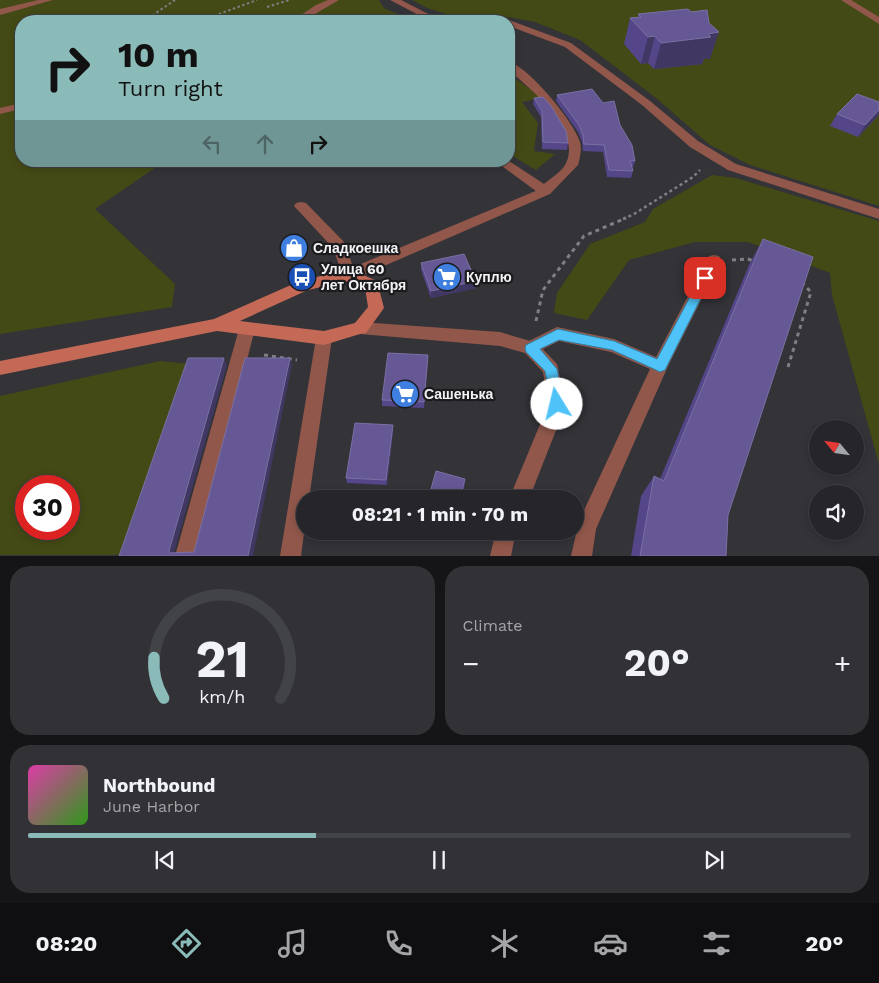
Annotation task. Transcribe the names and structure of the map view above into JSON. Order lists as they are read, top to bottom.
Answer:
{
  "places": {
    "shop": ["Сладкоешка"],
    "bus stop": ["Улица 60 лет Октября"],
    "supermarket": ["Куплю", "Сашенька"]
  },
  "north": "top left",
  "page": {
    "turn": ["10 m", "Turn right"],
    "limit": "30",
    "trip": "08:21 · 1 min · 70 m",
    "tile": "Climate",
    "heat": ["−", "20°", "+"],
    "song": ["Northbound", "June Harbor"],
    "tabs": ["08:20", "20°"],
    "gauge": ["21", "km/h"]
  }
}
